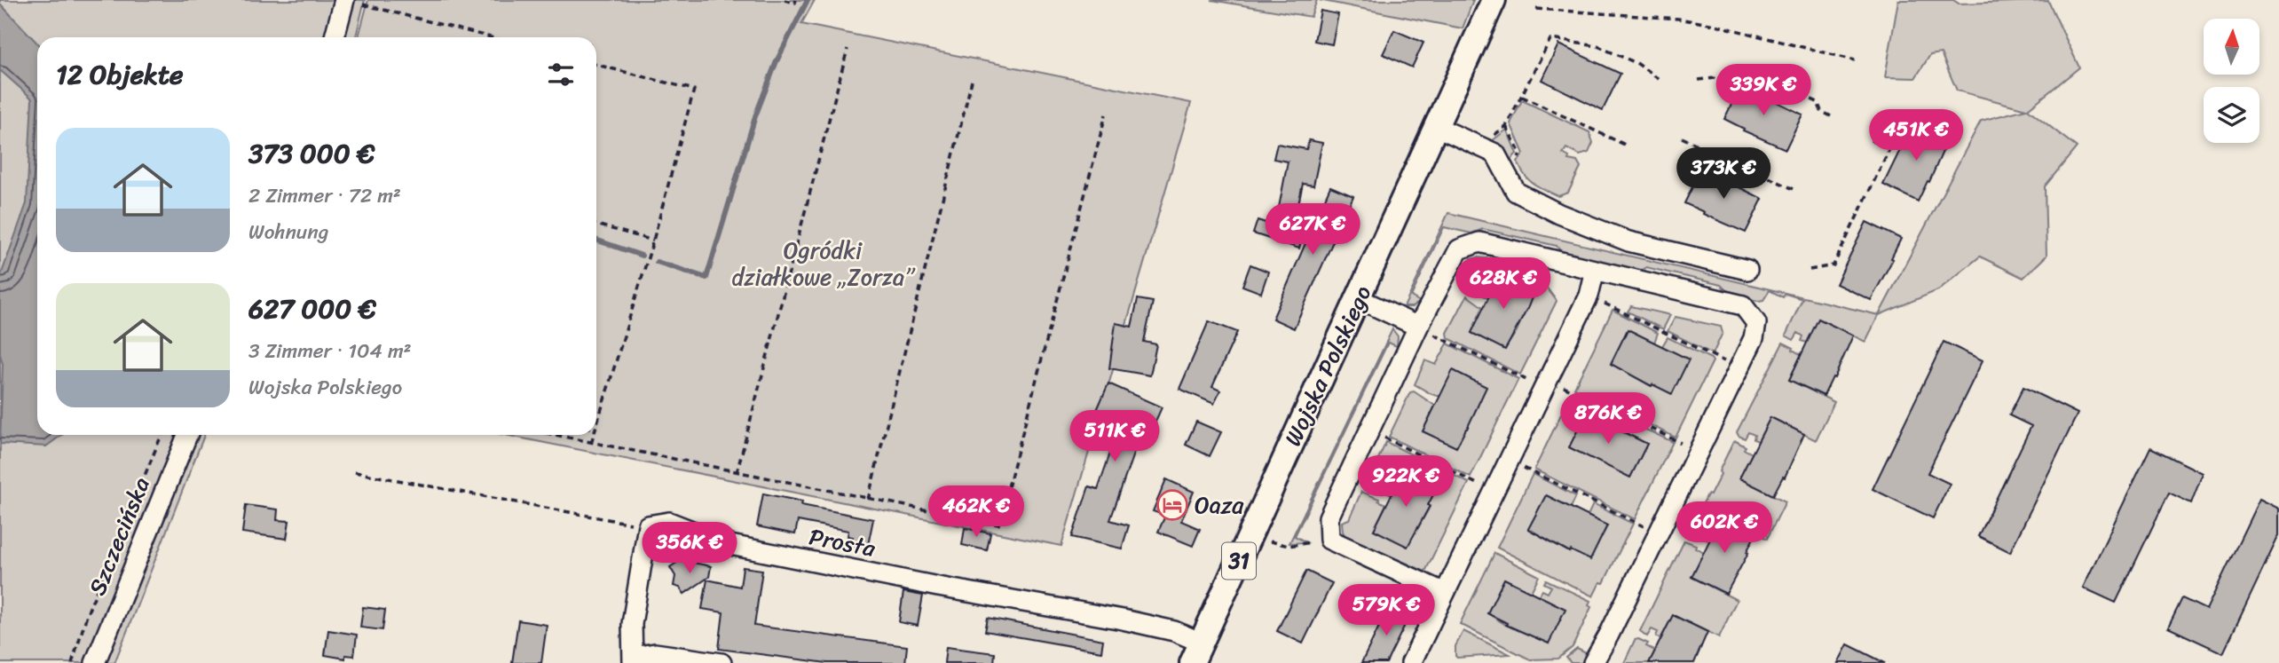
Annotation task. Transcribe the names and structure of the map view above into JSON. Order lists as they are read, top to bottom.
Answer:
{
  "streets": {
    "main road": ["Wojska Polskiego", "31"],
    "street": ["Szczecińska", "Prosta"]
  },
  "crossings": [
    ["Wojska Polskiego", "Prosta"]
  ],
  "parks": ["Ogródki działkowe „Zorza”"],
  "places": {
    "hotel": ["Oaza"]
  },
  "north": "top",
  "page": {
    "heading": "12 Objekte",
    "price": [
      "339K €",
      "451K €",
      "373K €",
      "627K €",
      "628K €",
      "876K €",
      "511K €",
      "922K €",
      "462K €",
      "602K €",
      "356K €",
      "579K €"
    ],
    "list": [
      {
        "name": "373 000 €",
        "note": "2 Zimmer · 72 m² · Wohnung"
      },
      {
        "name": "627 000 €",
        "note": "3 Zimmer · 104 m² · Wojska Polskiego"
      }
    ]
  }
}
